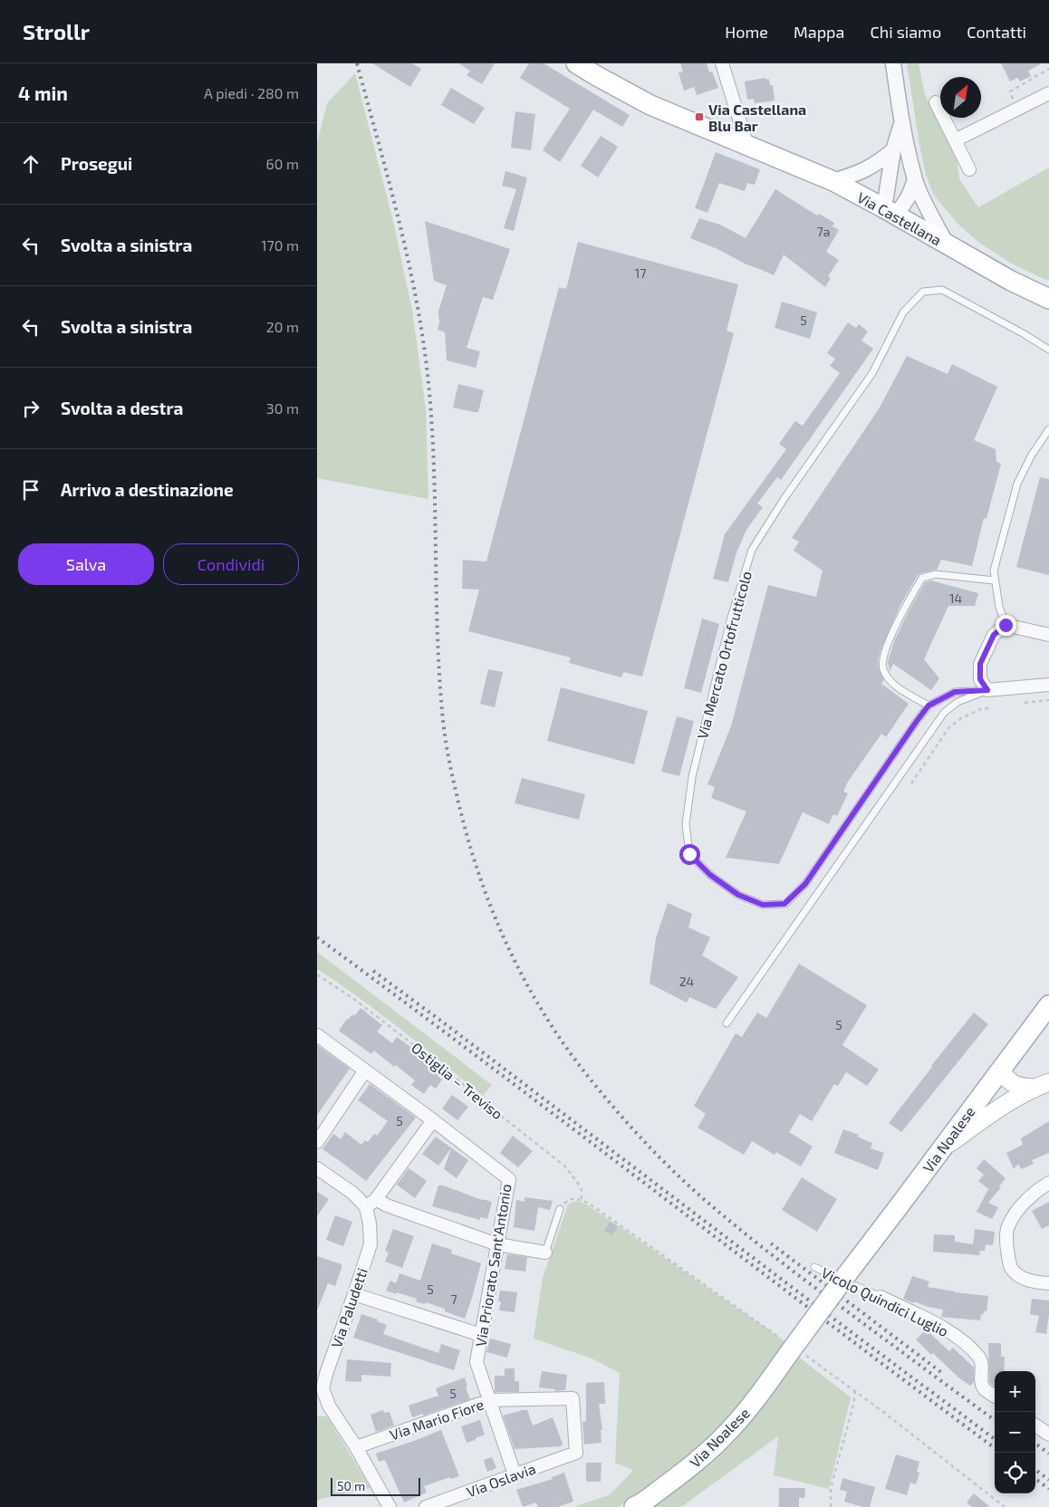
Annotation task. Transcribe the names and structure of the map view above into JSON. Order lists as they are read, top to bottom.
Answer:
{
  "streets": {
    "main road": ["Via Castellana", "Via Noalese"],
    "street": [
      "Via Mercato Ortofrutticolo",
      "Via Priorato Sant'Antonio",
      "Vicolo Quindici Luglio",
      "Via Paludetti",
      "Via Mario Fiore",
      "Via Oslavia"
    ],
    "path": ["Ostiglia – Treviso"]
  },
  "crossings": [
    ["Via Priorato Sant'Antonio", "Via Mario Fiore"],
    ["Via Priorato Sant'Antonio", "Via Oslavia"],
    ["Via Paludetti", "Via Mario Fiore"],
    ["Via Mario Fiore", "Via Oslavia"]
  ],
  "places": {
    "transit": ["Via Castellana Blu Bar"]
  },
  "house_numbers": [
    "7a",
    "17",
    "5",
    "14",
    "24",
    "5",
    "5",
    "5",
    "7",
    "5"
  ],
  "scale_bar": "50 m",
  "north": "top right",
  "page": {
    "header": "Strollr",
    "nav": [
      "Home",
      "Mappa",
      "Chi siamo",
      "Contatti"
    ],
    "heading": ["4 min", "A piedi · 280 m"],
    "list": [
      ["Prosegui", "60 m"],
      ["Svolta a sinistra", "170 m"],
      ["Svolta a sinistra", "20 m"],
      ["Svolta a destra", "30 m"],
      "Arrivo a destinazione"
    ],
    "buttons": ["Salva", "Condividi"],
    "map_buttons": ["+", "−"],
    "scale": "50 m"
  }
}
